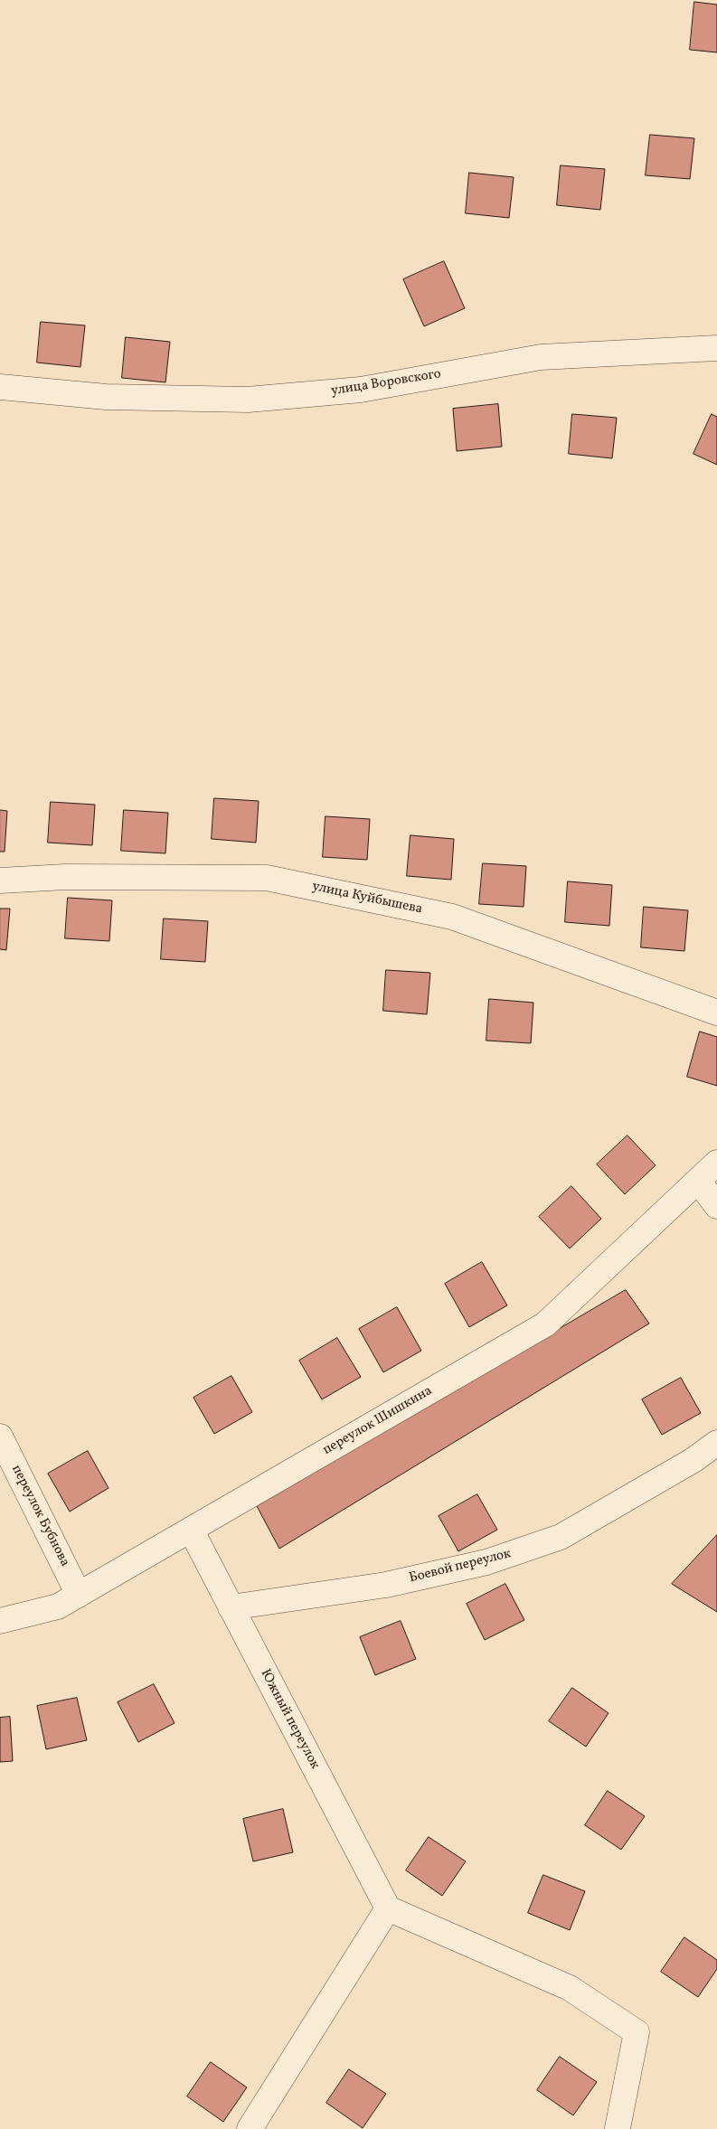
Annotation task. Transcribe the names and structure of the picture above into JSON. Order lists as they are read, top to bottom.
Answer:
{
  "streets": {
    "street": [
      "улица Воровского",
      "улица Куйбышева",
      "переулок Шишкина",
      "переулок Бубнова",
      "Боевой переулок",
      "Южный переулок"
    ]
  },
  "crossings": [
    ["переулок Шишкина", "переулок Бубнова"],
    ["переулок Шишкина", "Южный переулок"],
    ["Боевой переулок", "Южный переулок"]
  ]
}
